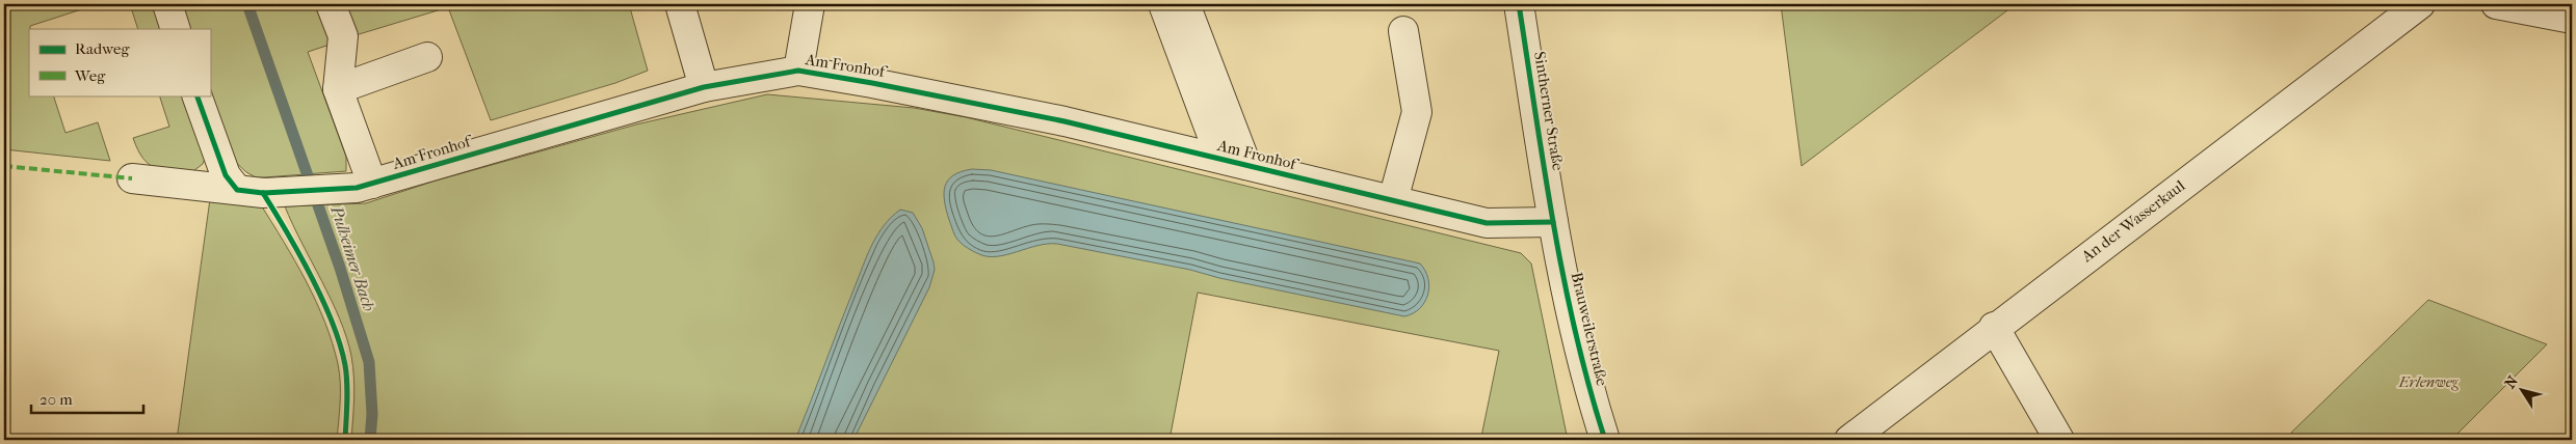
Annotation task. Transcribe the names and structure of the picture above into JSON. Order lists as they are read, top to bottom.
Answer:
{
  "streets": {
    "street": [
      "Am Fronhof",
      "Sintherner Straße",
      "An der Wasserkaul",
      "Brauweilerstraße"
    ]
  },
  "crossings": [
    ["Am Fronhof", "Sintherner Straße"],
    ["Am Fronhof", "Brauweilerstraße"],
    ["Sintherner Straße", "Brauweilerstraße"]
  ],
  "water": ["Pulheimer Bach"],
  "parks": ["Erlenweg"],
  "legend": ["Radweg", "Weg"],
  "scale_bar": "20 m",
  "north": "top left"
}
